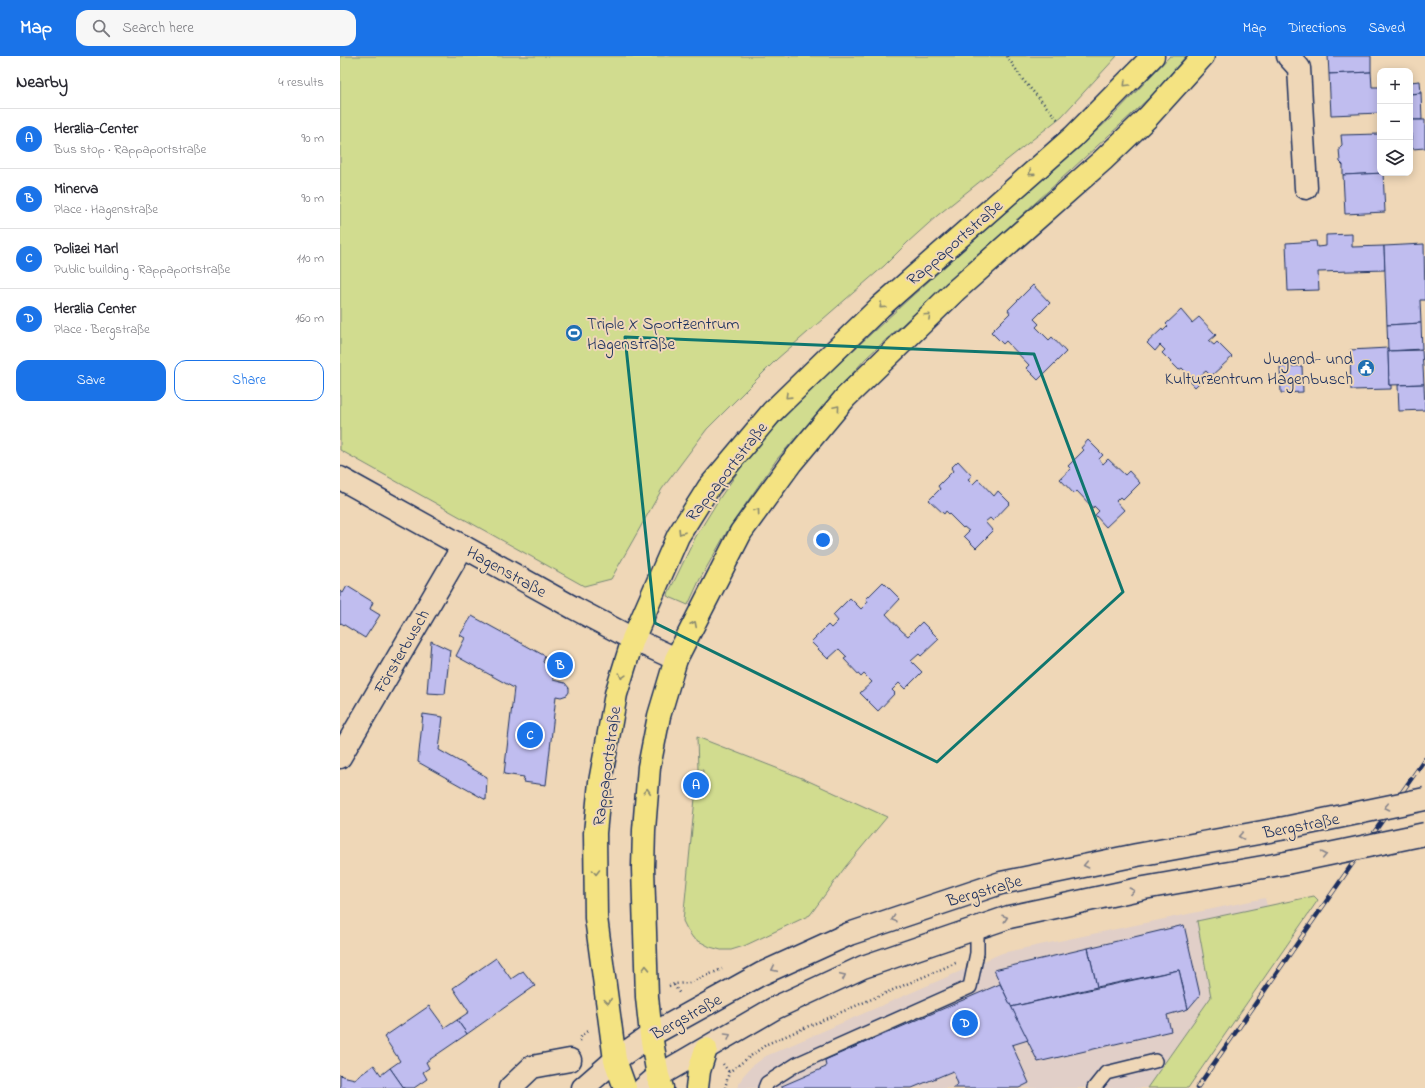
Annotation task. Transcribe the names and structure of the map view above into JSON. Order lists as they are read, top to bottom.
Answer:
{
  "streets": {
    "main road": [
      "Rappaportstraße",
      "Hagenstraße",
      "Försterbusch",
      "Bergstraße"
    ]
  },
  "crossings": [
    ["Rappaportstraße", "Hagenstraße"],
    ["Rappaportstraße", "Bergstraße"],
    ["Hagenstraße", "Försterbusch"]
  ],
  "places": {
    "sports": ["Triple X Sportzentrum Hagenstraße"],
    "public building": ["Jugend- und Kulturzentrum Hagenbusch"]
  },
  "page": {
    "header": "Map",
    "search": "Search here",
    "nav": ["Map", "Directions", "Saved"],
    "heading": ["Nearby", "4 results"],
    "map_buttons": ["+", "−"],
    "list": [
      {
        "mark": "A",
        "name": "Herzlia-Center",
        "note": "Bus stop · Rappaportstraße",
        "value": "90 m"
      },
      {
        "mark": "B",
        "name": "Minerva",
        "note": "Place · Hagenstraße",
        "value": "90 m"
      },
      {
        "mark": "C",
        "name": "Polizei Marl",
        "note": "Public building · Rappaportstraße",
        "value": "110 m"
      },
      {
        "mark": "D",
        "name": "Herzlia Center",
        "note": "Place · Bergstraße",
        "value": "160 m"
      }
    ],
    "buttons": ["Save", "Share"],
    "pins": [
      "B",
      "C",
      "A",
      "D"
    ]
  }
}
